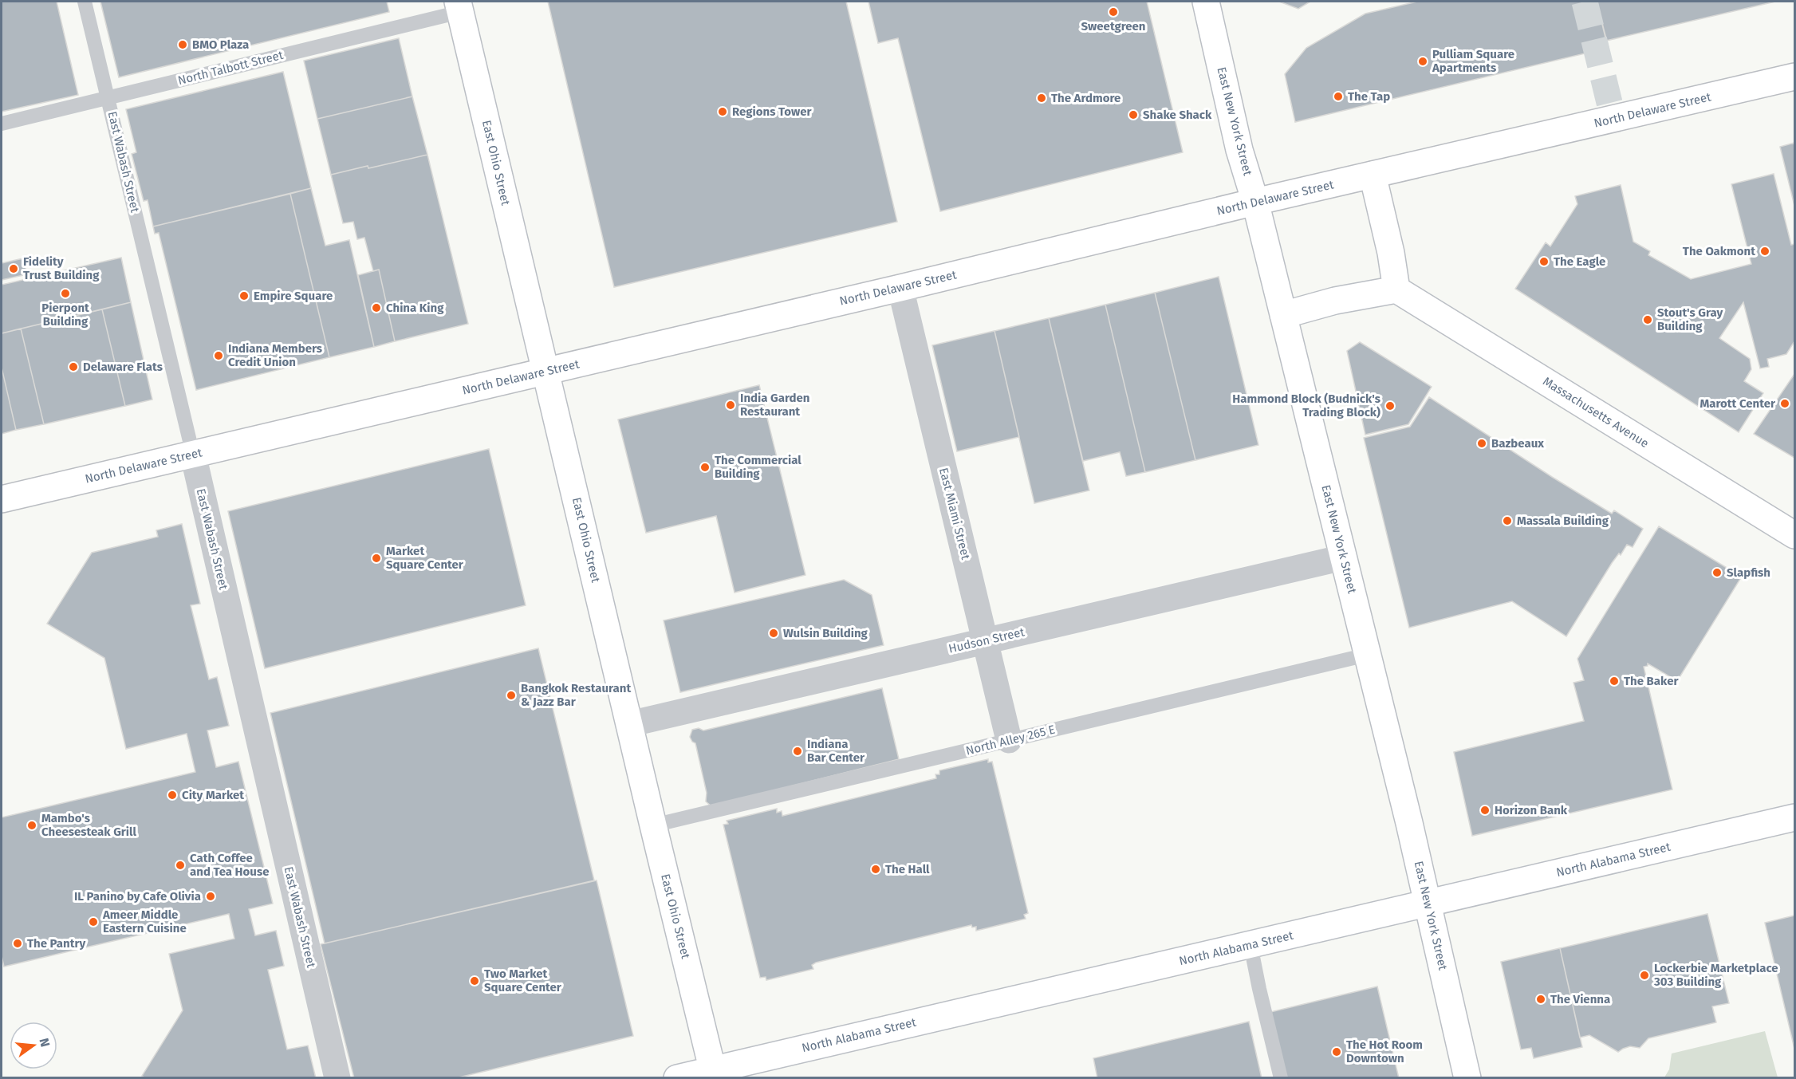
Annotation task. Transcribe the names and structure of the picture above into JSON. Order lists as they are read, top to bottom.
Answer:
{
  "streets": {
    "main road": [
      "North Delaware Street",
      "East New York Street",
      "East Ohio Street",
      "Massachusetts Avenue",
      "North Alabama Street"
    ],
    "street": ["East Wabash Street", "East Miami Street", "Hudson Street"],
    "lane": ["North Talbott Street", "North Alley 265 E"]
  },
  "crossings": [
    ["North Talbott Street", "East Wabash Street"],
    ["North Talbott Street", "East Ohio Street"],
    ["North Delaware Street", "East New York Street"],
    ["North Delaware Street", "East Wabash Street"],
    ["North Delaware Street", "East Ohio Street"],
    ["North Delaware Street", "East Miami Street"],
    ["East New York Street", "Hudson Street"],
    ["East New York Street", "North Alley 265 E"],
    ["East New York Street", "North Alabama Street"],
    ["East Ohio Street", "Hudson Street"],
    ["East Ohio Street", "North Alley 265 E"],
    ["East Ohio Street", "North Alabama Street"],
    ["East Miami Street", "Hudson Street"],
    ["East Miami Street", "North Alley 265 E"]
  ],
  "places": [
    "Sweetgreen",
    "BMO Plaza",
    "Pulliam Square Apartments",
    "The Tap",
    "The Ardmore",
    "Regions Tower",
    "Shake Shack",
    "The Oakmont",
    "The Eagle",
    "Fidelity Trust Building",
    "Pierpont Building",
    "Empire Square",
    "China King",
    "Stout's Gray Building",
    "Indiana Members Credit Union",
    "Delaware Flats",
    "Marott Center",
    "India Garden Restaurant",
    "Hammond Block (Budnick's Trading Block)",
    "Bazbeaux",
    "The Commercial Building",
    "Massala Building",
    "Market Square Center",
    "Slapfish",
    "Wulsin Building",
    "The Baker",
    "Bangkok Restaurant & Jazz Bar",
    "Indiana Bar Center",
    "City Market",
    "Horizon Bank",
    "Mambo's Cheesesteak Grill",
    "Cath Coffee and Tea House",
    "The Hall",
    "IL Panino by Cafe Olivia",
    "Ameer Middle Eastern Cuisine",
    "The Pantry",
    "Lockerbie Marketplace 303 Building",
    "Two Market Square Center",
    "The Vienna",
    "The Hot Room Downtown"
  ],
  "north": "right"
}
